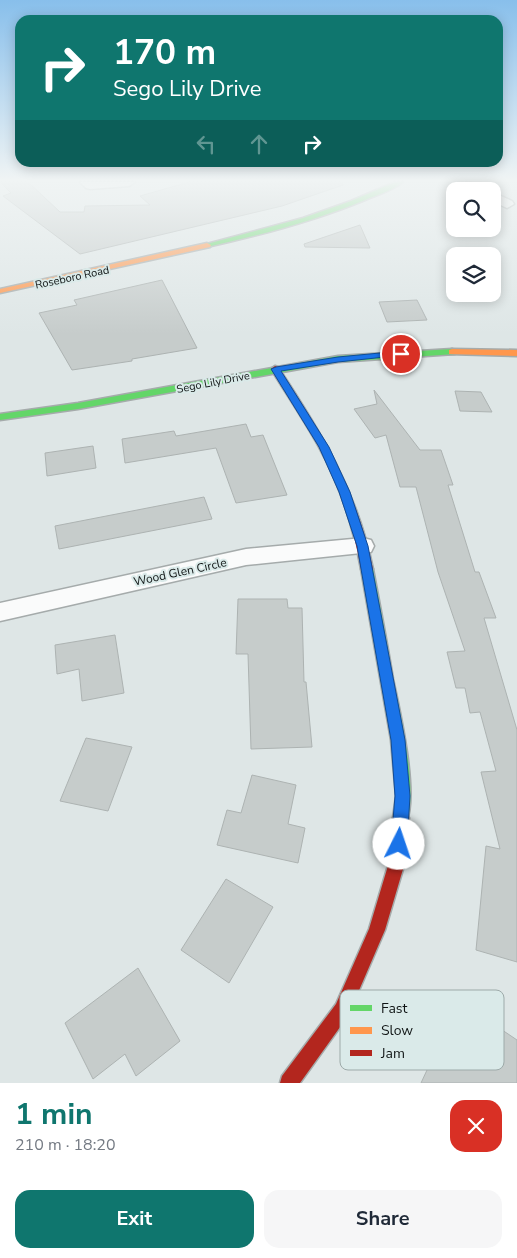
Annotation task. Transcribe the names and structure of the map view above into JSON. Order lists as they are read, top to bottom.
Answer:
{
  "streets": {
    "street": ["Roseboro Road", "Sego Lily Drive", "Wood Glen Circle"]
  },
  "legend": ["Fast", "Slow", "Jam"],
  "page": {
    "turn": ["170 m", "Sego Lily Drive"],
    "heading": ["1 min", "210 m · 18:20"],
    "buttons": ["Exit", "Share"]
  }
}
